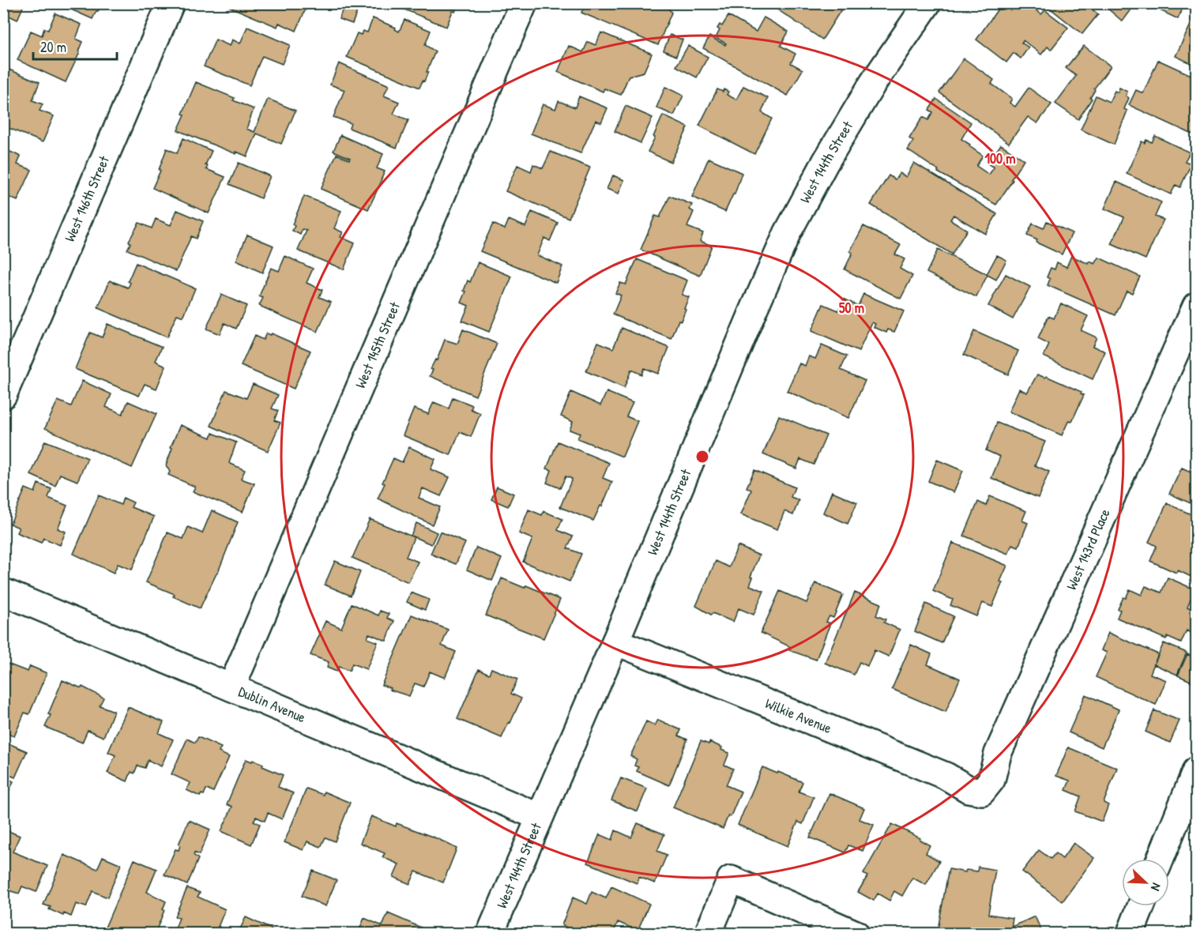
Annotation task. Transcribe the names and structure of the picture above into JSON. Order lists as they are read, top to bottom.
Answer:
{
  "streets": {
    "street": [
      "West 144th Street",
      "West 146th Street",
      "West 145th Street",
      "West 143rd Place",
      "Dublin Avenue",
      "Wilkie Avenue"
    ]
  },
  "crossings": [
    ["West 144th Street", "Dublin Avenue"],
    ["West 144th Street", "Wilkie Avenue"],
    ["West 145th Street", "Dublin Avenue"],
    ["West 143rd Place", "Wilkie Avenue"]
  ],
  "scale_bar": "20 m",
  "north": "bottom right",
  "rings": ["100 m", "50 m"]
}
